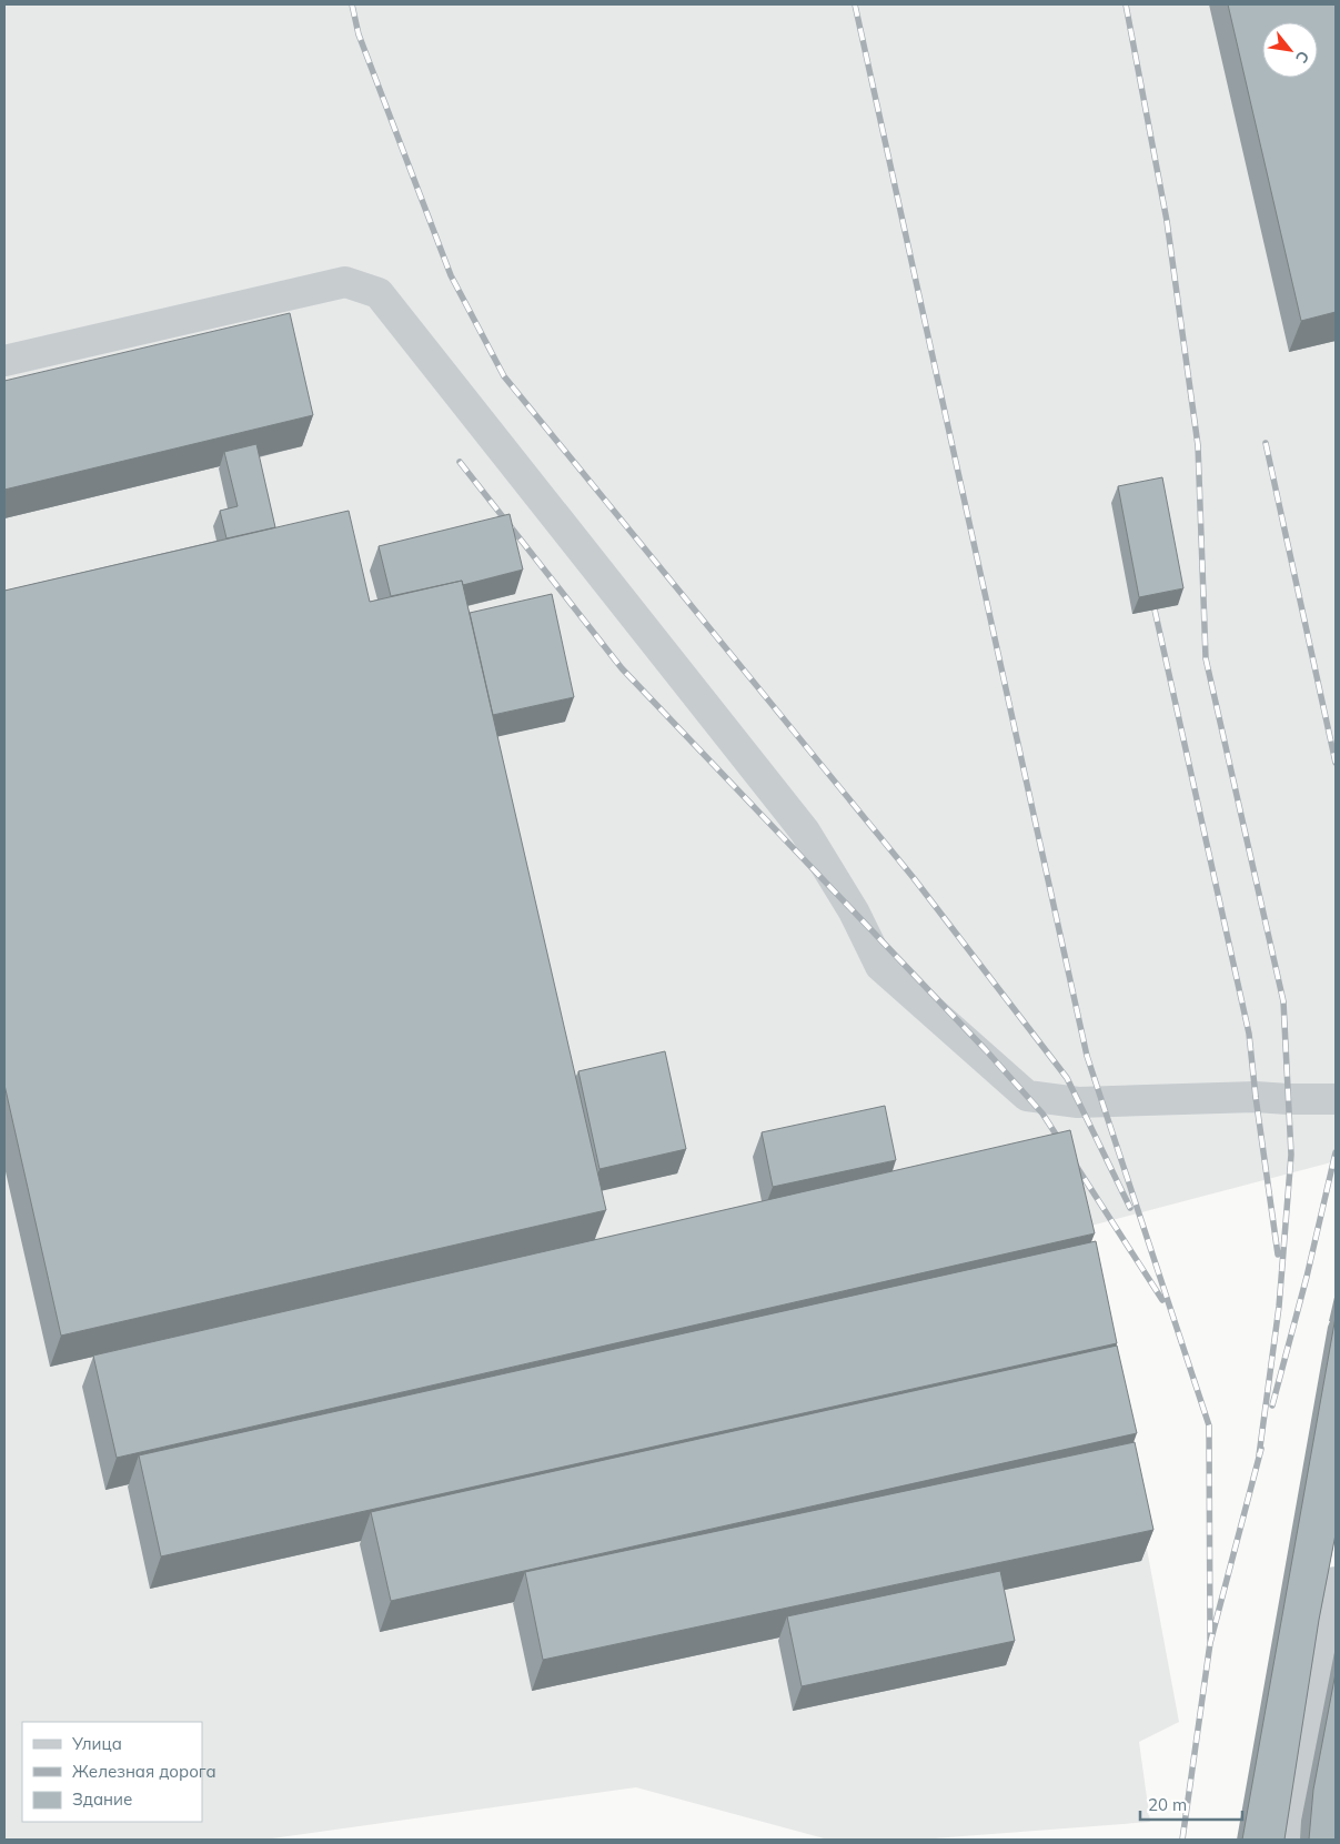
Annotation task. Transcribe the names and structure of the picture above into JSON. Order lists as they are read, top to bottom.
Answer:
{
  "legend": ["Улица", "Железная дорога", "Здание"],
  "scale_bar": "20 m",
  "north": "bottom right"
}
